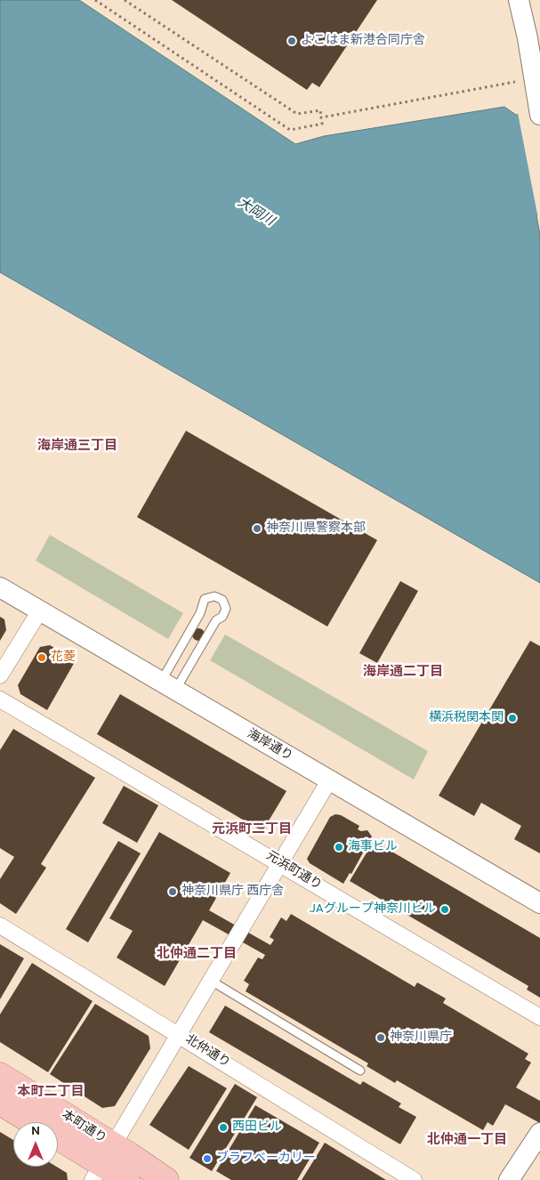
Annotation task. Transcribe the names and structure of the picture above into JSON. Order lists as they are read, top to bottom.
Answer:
{
  "streets": {
    "highway": ["本町通り"],
    "street": ["海岸通り", "元浜町通り", "北仲通り"]
  },
  "districts": [
    "海岸通三丁目",
    "海岸通二丁目",
    "元浜町二丁目",
    "北仲通二丁目",
    "本町二丁目",
    "北仲通一丁目"
  ],
  "water": ["大岡川"],
  "places": [
    "よこはま新港合同庁舎",
    "神奈川県警察本部",
    "花菱",
    "横浜税関本関",
    "海事ビル",
    "神奈川県庁 西庁舎",
    "JAグループ神奈川ビル",
    "神奈川県庁",
    "西田ビル",
    "ブラフベーカリー"
  ],
  "north": "top"
}
